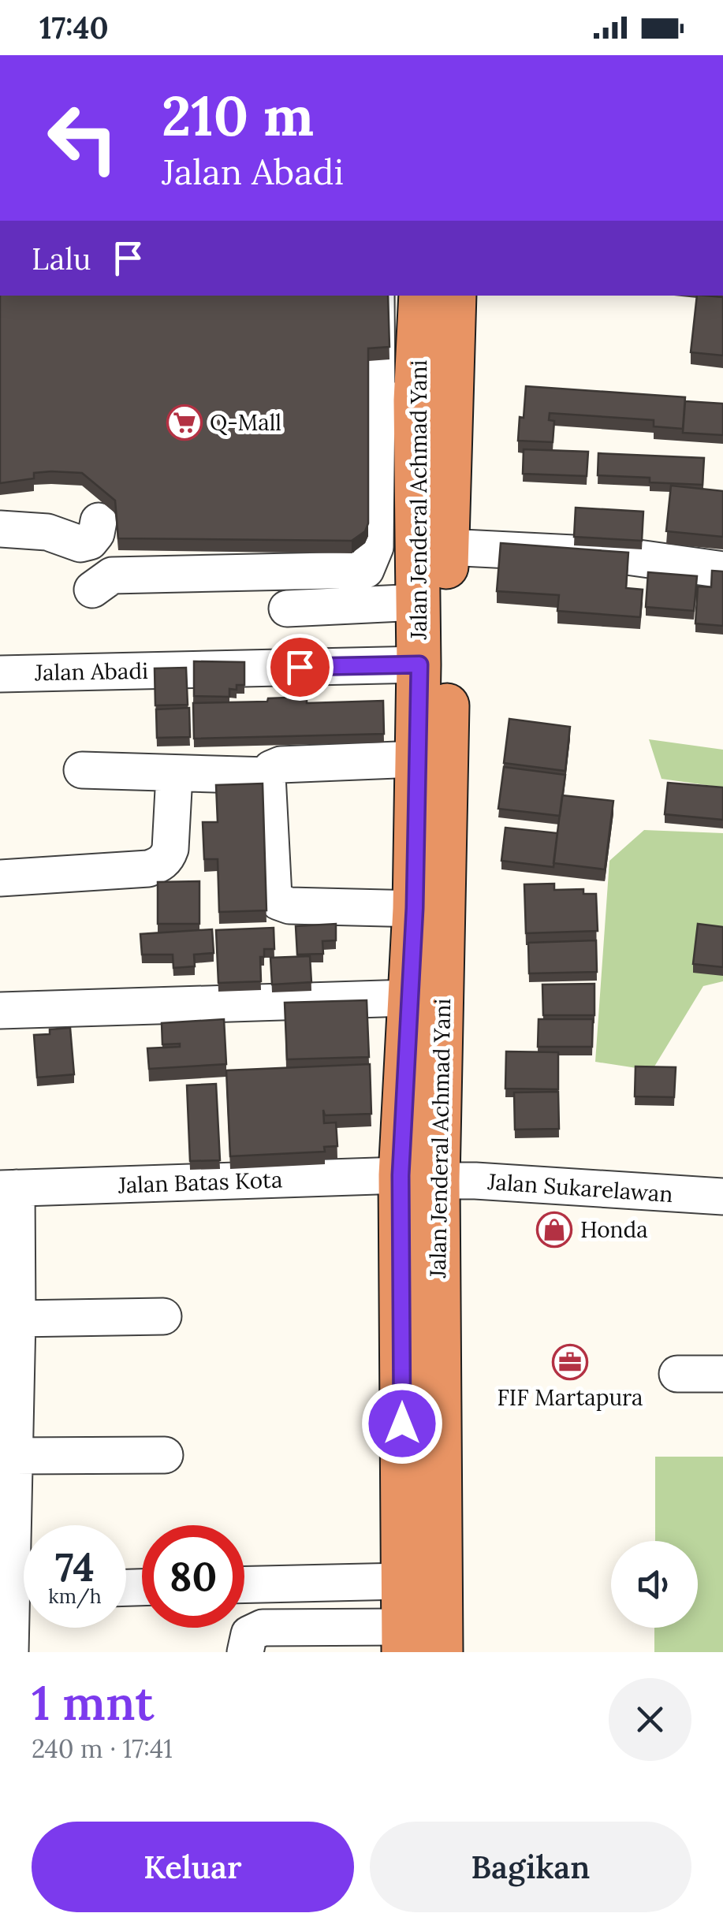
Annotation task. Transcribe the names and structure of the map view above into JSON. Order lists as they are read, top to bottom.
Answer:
{
  "streets": {
    "highway": ["Jalan Jenderal Achmad Yani"],
    "street": ["Jalan Abadi", "Jalan Batas Kota", "Jalan Sukarelawan"]
  },
  "crossings": [
    ["Jalan Jenderal Achmad Yani", "Jalan Abadi"],
    ["Jalan Jenderal Achmad Yani", "Jalan Batas Kota"],
    ["Jalan Jenderal Achmad Yani", "Jalan Sukarelawan"],
    ["Jalan Batas Kota", "Jalan Sukarelawan"]
  ],
  "places": {
    "supermarket": ["Q-Mall"],
    "shop": ["Honda"],
    "office": ["FIF Martapura"]
  },
  "page": {
    "status": "17:40",
    "turn": ["210 m", "Jalan Abadi"],
    "then": "Lalu",
    "speed": "74 km/h",
    "limit": "80",
    "heading": ["1 mnt", "240 m · 17:41"],
    "buttons": ["Keluar", "Bagikan"]
  }
}
